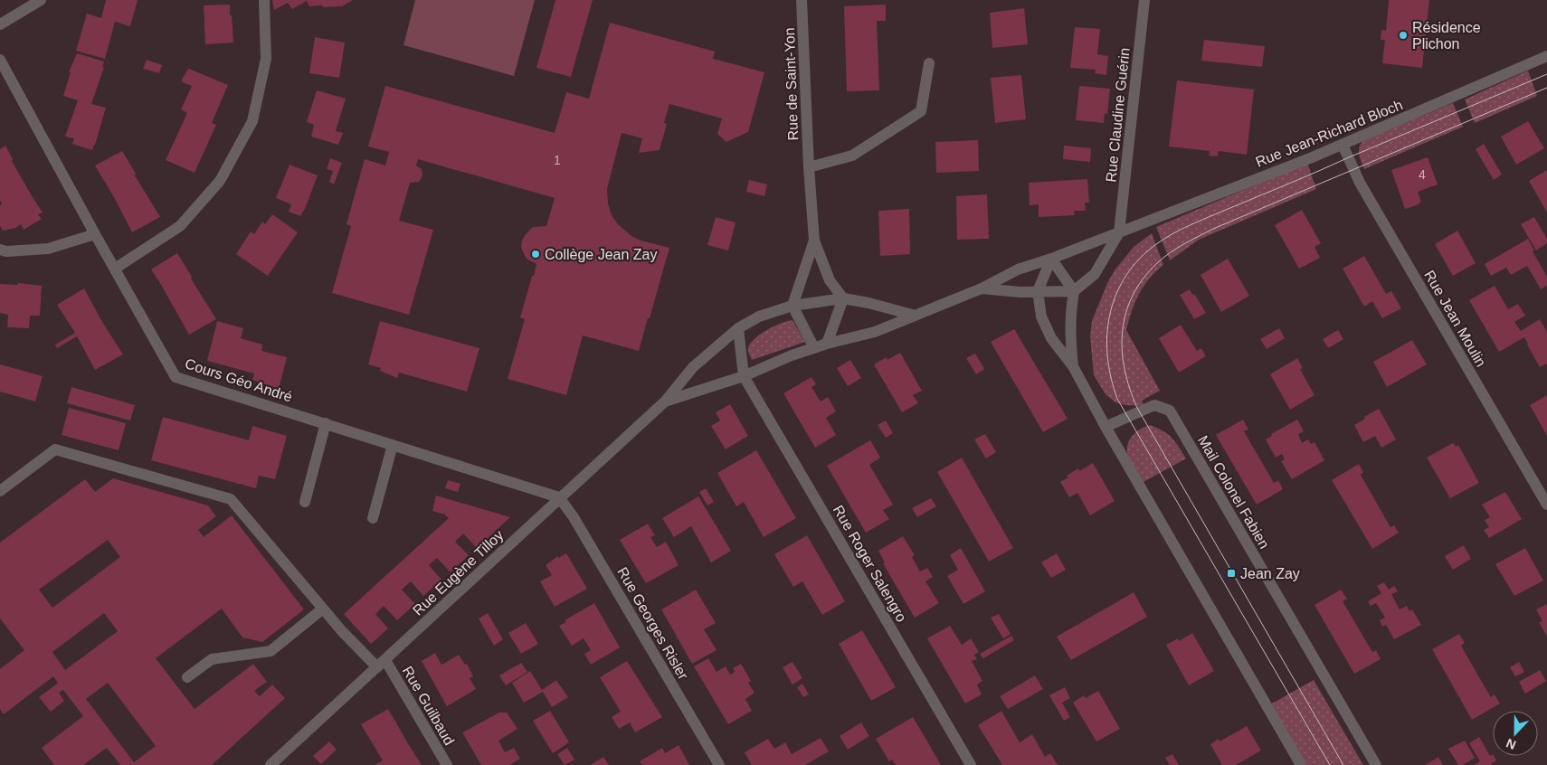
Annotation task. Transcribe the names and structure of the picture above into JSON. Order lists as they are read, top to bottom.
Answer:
{
  "streets": {
    "street": [
      "Rue de Saint-Yon",
      "Rue Claudine Guérin",
      "Rue Jean-Richard Bloch",
      "Rue Jean Moulin",
      "Cours Géo André",
      "Mail Colonel Fabien",
      "Rue Roger Salengro",
      "Rue Eugène Tilloy",
      "Rue Georges Risler",
      "Rue Guilbaud"
    ]
  },
  "crossings": [
    ["Rue de Saint-Yon", "Rue Eugène Tilloy"],
    ["Rue Claudine Guérin", "Rue Jean-Richard Bloch"],
    ["Rue Claudine Guérin", "Rue Eugène Tilloy"],
    ["Rue Jean-Richard Bloch", "Rue Jean Moulin"],
    ["Rue Jean-Richard Bloch", "Rue Eugène Tilloy"],
    ["Cours Géo André", "Rue Eugène Tilloy"],
    ["Cours Géo André", "Rue Georges Risler"],
    ["Rue Roger Salengro", "Rue Eugène Tilloy"],
    ["Rue Eugène Tilloy", "Rue Georges Risler"],
    ["Rue Eugène Tilloy", "Rue Guilbaud"]
  ],
  "places": {
    "other": ["Résidence Plichon", "Collège Jean Zay"],
    "transit": ["Jean Zay"]
  },
  "house_numbers": ["1", "4"],
  "north": "bottom"
}
